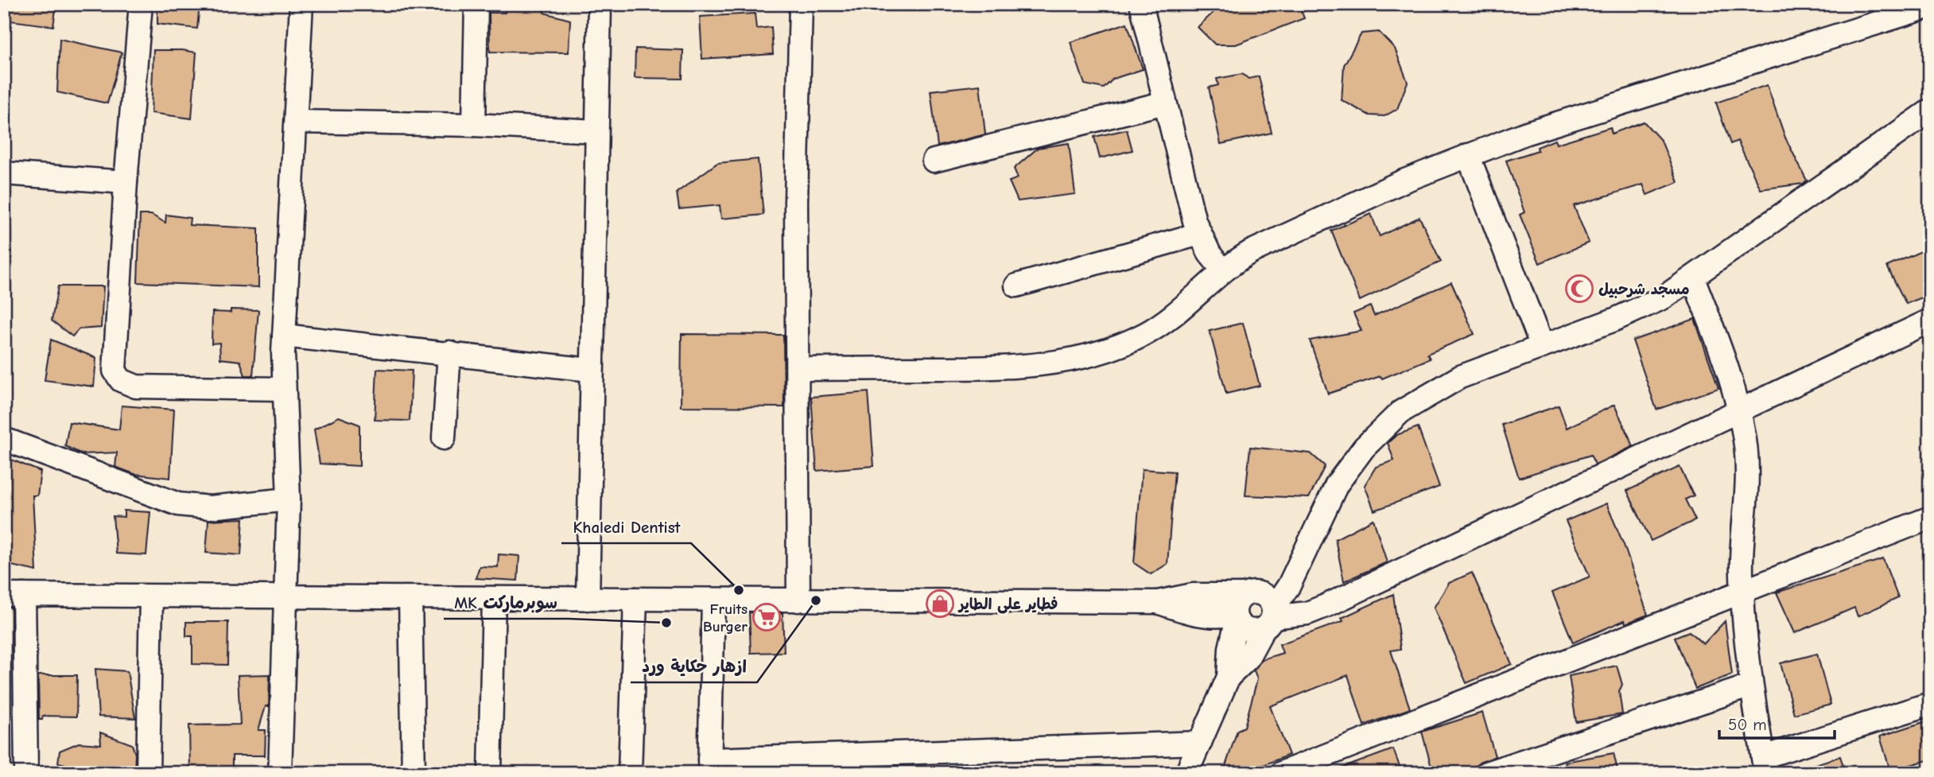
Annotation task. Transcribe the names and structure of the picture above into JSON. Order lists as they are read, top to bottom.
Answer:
{
  "places": {
    "mosque": ["مسجد شرحبيل"],
    "other": ["Khaledi Dentist", "ازهار حكاية ورد", "MK سوبرماركت"],
    "shop": ["فطاير على الطاير"],
    "supermarket": ["Fruits Burger"]
  },
  "scale_bar": "50 m"
}
